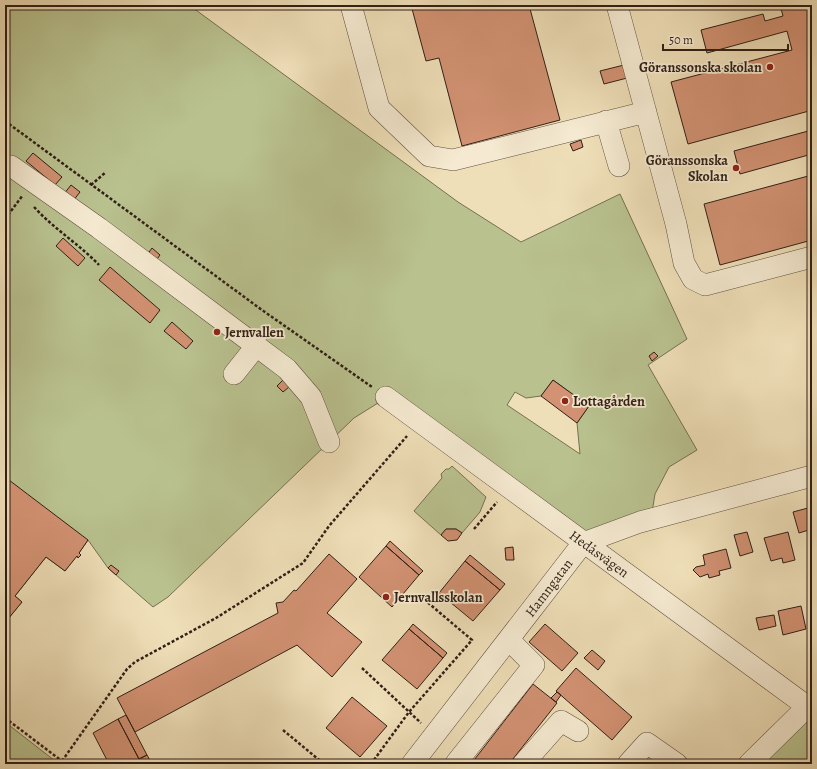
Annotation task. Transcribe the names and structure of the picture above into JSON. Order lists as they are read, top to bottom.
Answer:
{
  "streets": {
    "street": ["Hedåsvägen", "Hamngatan"]
  },
  "crossings": [
    ["Hedåsvägen", "Hamngatan"]
  ],
  "places": [
    "Göranssonska skolan",
    "Göranssonska Skolan",
    "Jernvallen",
    "Lottagården",
    "Jernvallsskolan"
  ],
  "scale_bar": "50 m"
}
